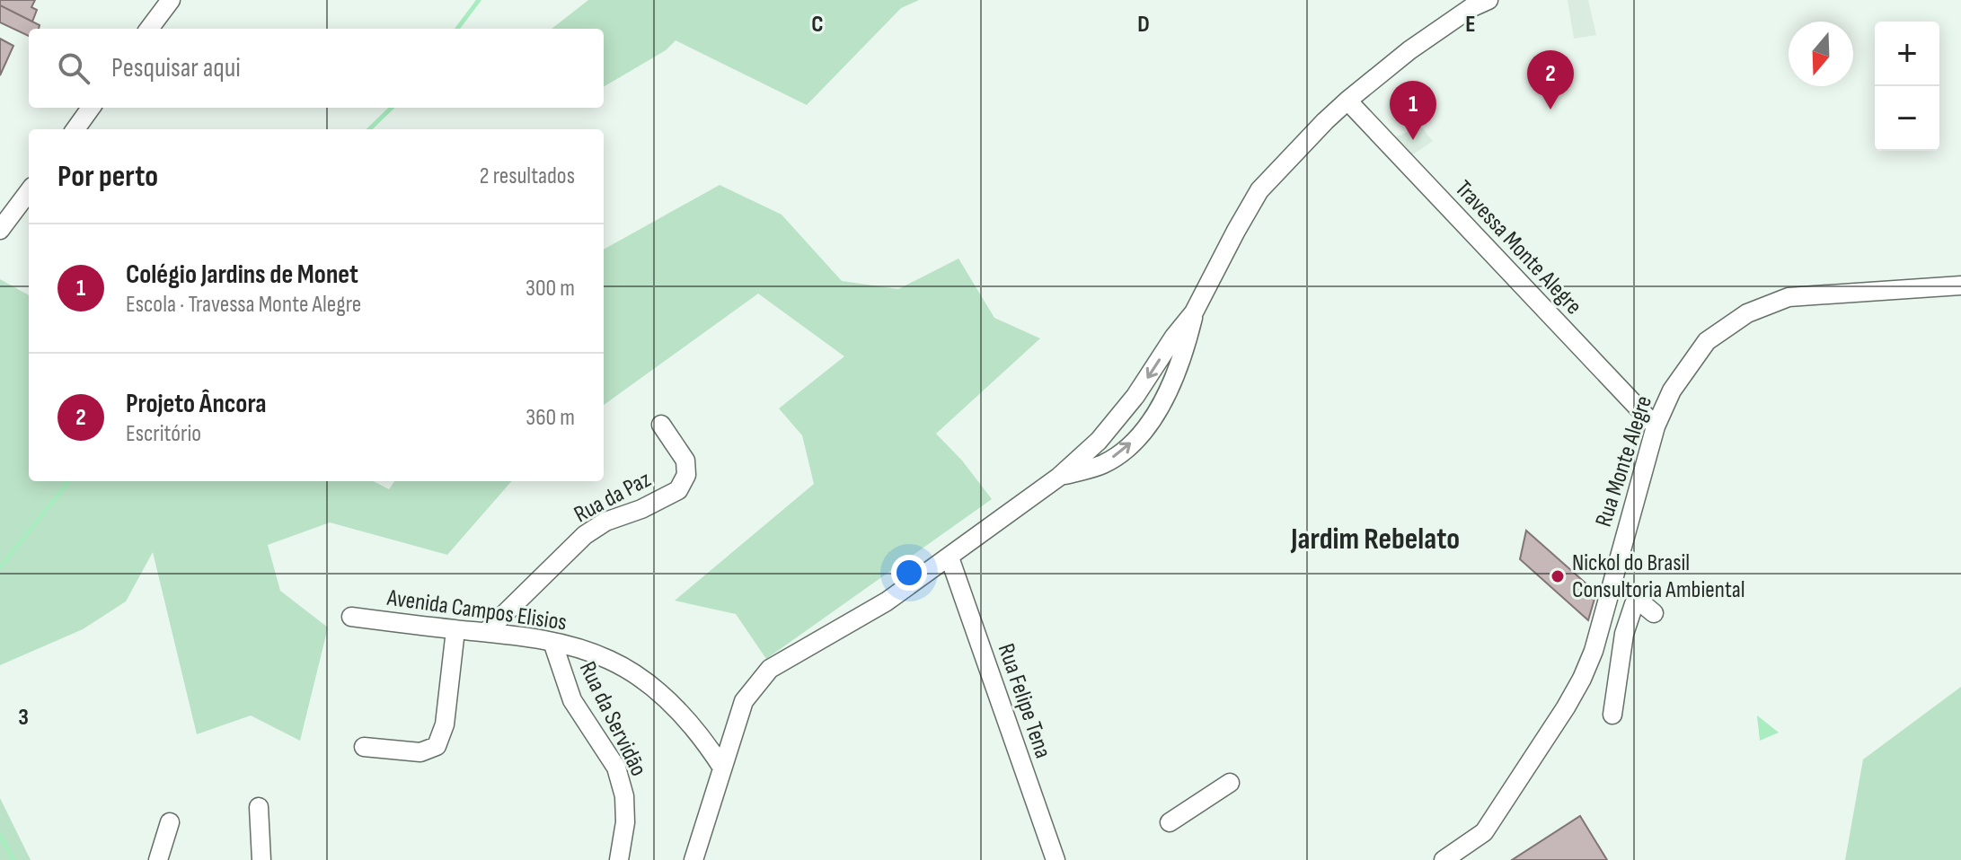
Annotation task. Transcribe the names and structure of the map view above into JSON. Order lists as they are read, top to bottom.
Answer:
{
  "streets": {
    "street": [
      "Travessa Monte Alegre",
      "Rua Monte Alegre",
      "Rua da Paz",
      "Avenida Campos Elisios",
      "Rua Felipe Tena",
      "Rua da Servidão"
    ]
  },
  "crossings": [
    ["Travessa Monte Alegre", "Rua Monte Alegre"],
    ["Rua da Paz", "Avenida Campos Elisios"],
    ["Avenida Campos Elisios", "Rua da Servidão"]
  ],
  "districts": ["Jardim Rebelato"],
  "places": ["Nickol do Brasil Consultoria Ambiental"],
  "north": "bottom",
  "page": {
    "map_buttons": ["+", "−"],
    "search": "Pesquisar aqui",
    "pins": ["2", "1"],
    "heading": ["Por perto", "2 resultados"],
    "list": [
      {
        "mark": "1",
        "name": "Colégio Jardins de Monet",
        "note": "Escola · Travessa Monte Alegre",
        "value": "300 m"
      },
      {
        "mark": "2",
        "name": "Projeto Âncora",
        "note": "Escritório",
        "value": "360 m"
      }
    ]
  },
  "grid": {
    "columns": ["C", "D", "E"],
    "rows": ["3"]
  }
}
